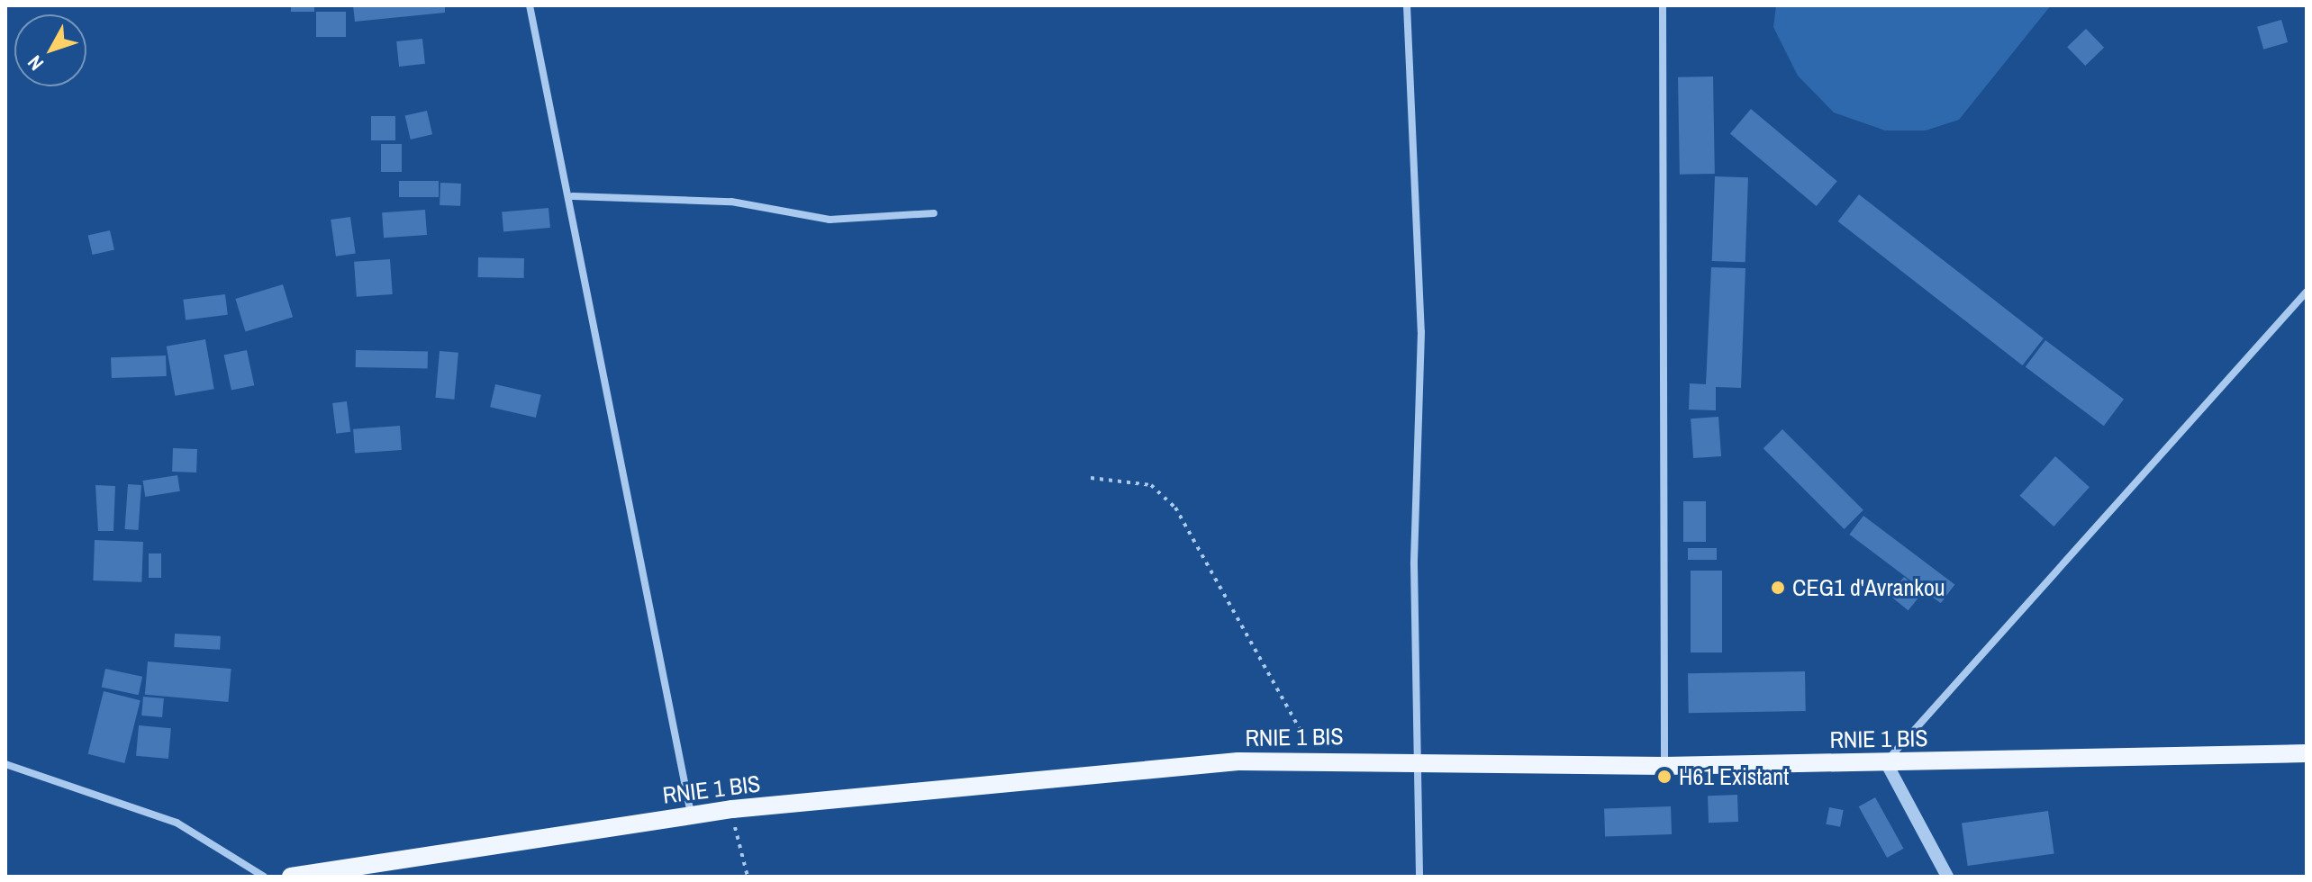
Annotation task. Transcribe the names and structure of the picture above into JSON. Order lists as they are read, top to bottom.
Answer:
{
  "streets": {
    "main road": ["RNIE 1 BIS"]
  },
  "places": ["CEG1 d'Avrankou", "H61 Existant"],
  "north": "bottom left"
}
